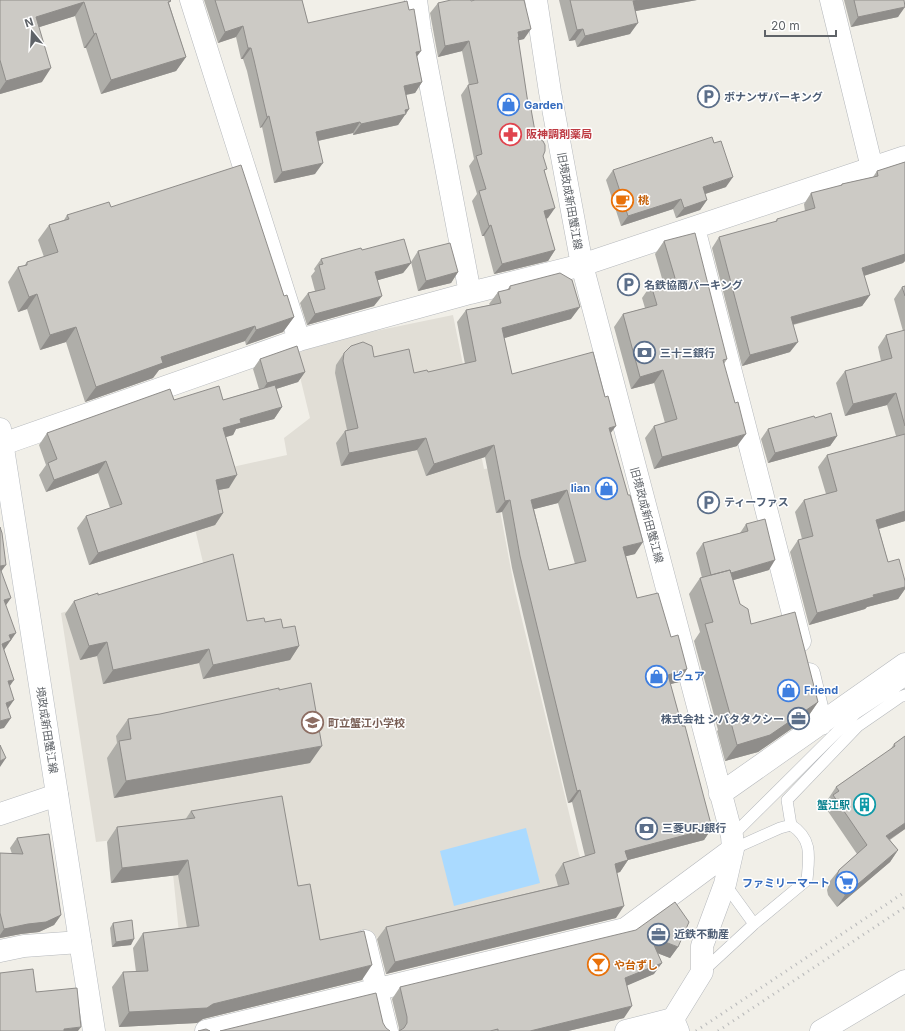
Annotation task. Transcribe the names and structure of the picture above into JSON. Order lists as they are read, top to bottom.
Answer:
{
  "streets": {
    "street": ["旧境政成新田蟹江線", "境政成新田蟹江線"]
  },
  "places": {
    "parking": ["ボナンザパーキング", "名鉄協商パーキング", "ティーファス"],
    "shop": [
      "Garden",
      "lian",
      "ピュア",
      "Friend"
    ],
    "pharmacy": ["阪神調剤薬局"],
    "cafe": ["桃"],
    "bank": ["三十三銀行", "三菱UFJ銀行"],
    "office": ["株式会社 シバタタクシー", "近鉄不動産"],
    "school or university": ["町立蟹江小学校"],
    "building": ["蟹江駅"],
    "supermarket": ["ファミリーマート"],
    "bar": ["や台ずし"]
  },
  "scale_bar": "20 m",
  "north": "top"
}
